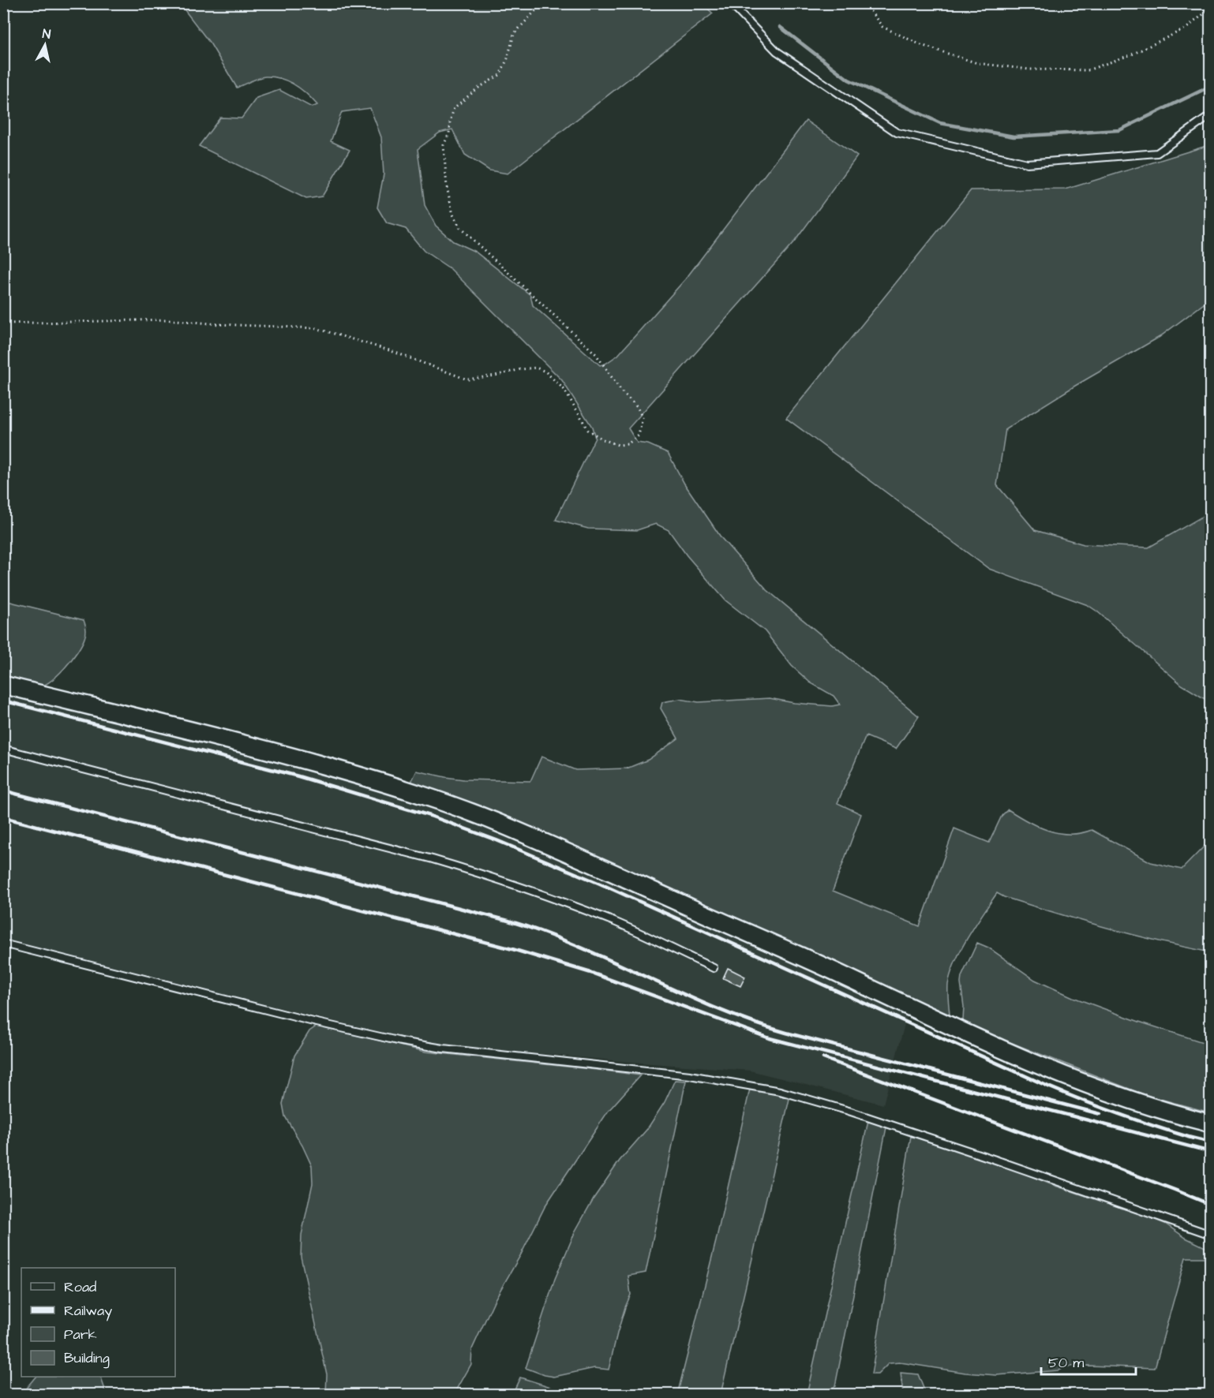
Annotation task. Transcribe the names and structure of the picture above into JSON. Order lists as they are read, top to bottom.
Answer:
{
  "legend": [
    "Road",
    "Railway",
    "Park",
    "Building"
  ],
  "scale_bar": "50 m",
  "north": "top"
}
